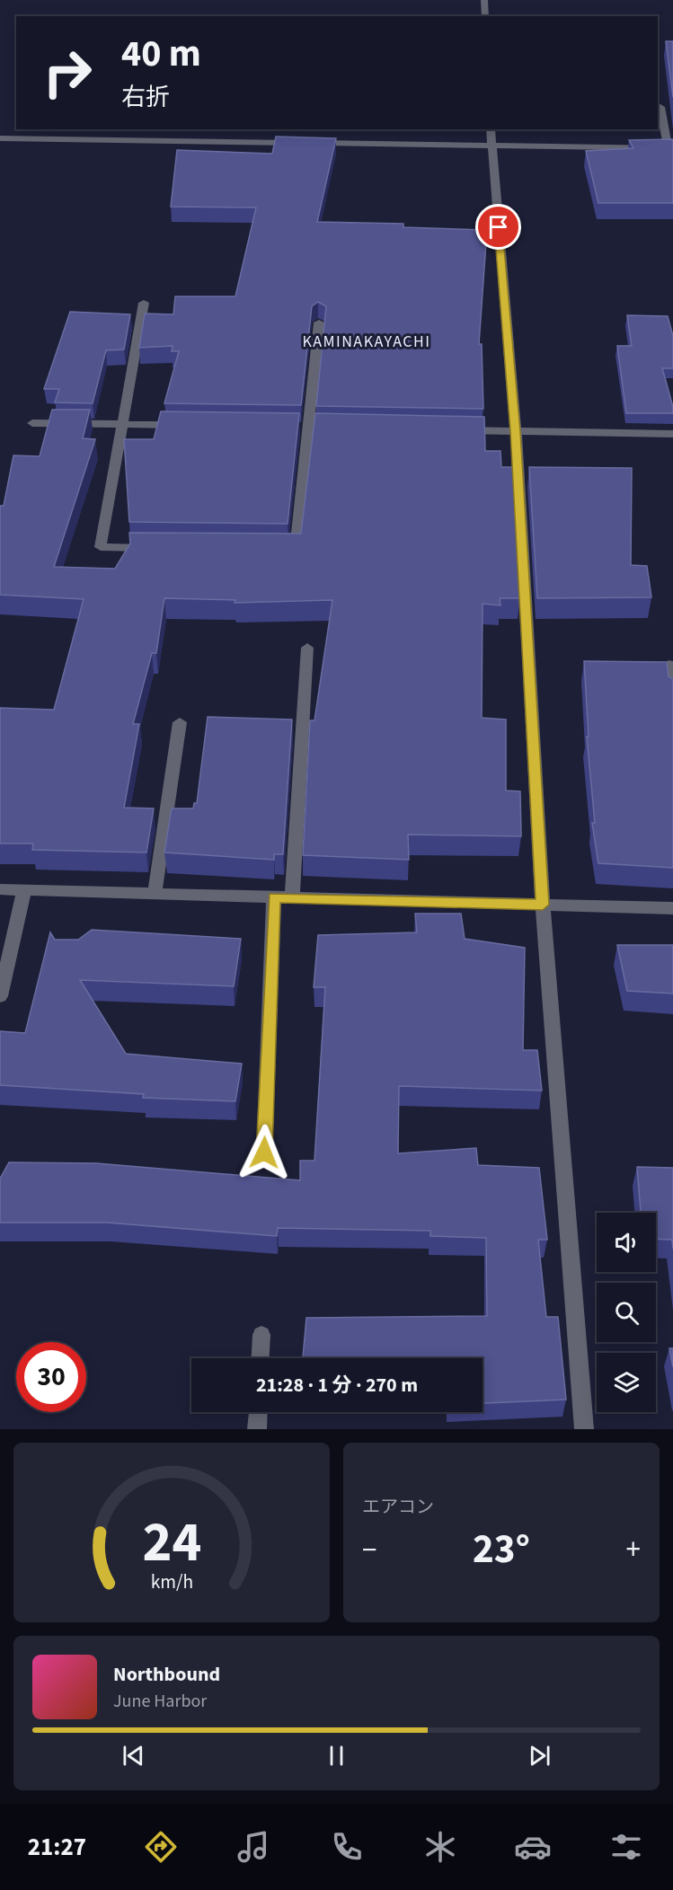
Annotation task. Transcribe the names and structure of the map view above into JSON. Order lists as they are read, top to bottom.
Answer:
{
  "districts": ["KAMINAKAYACHI"],
  "page": {
    "turn": ["40 m", "右折"],
    "limit": "30",
    "trip": "21:28 · 1 分 · 270 m",
    "tile": "エアコン",
    "heat": ["−", "23°", "+"],
    "song": ["Northbound", "June Harbor"],
    "tabs": "21:27",
    "gauge": ["24", "km/h"]
  }
}
